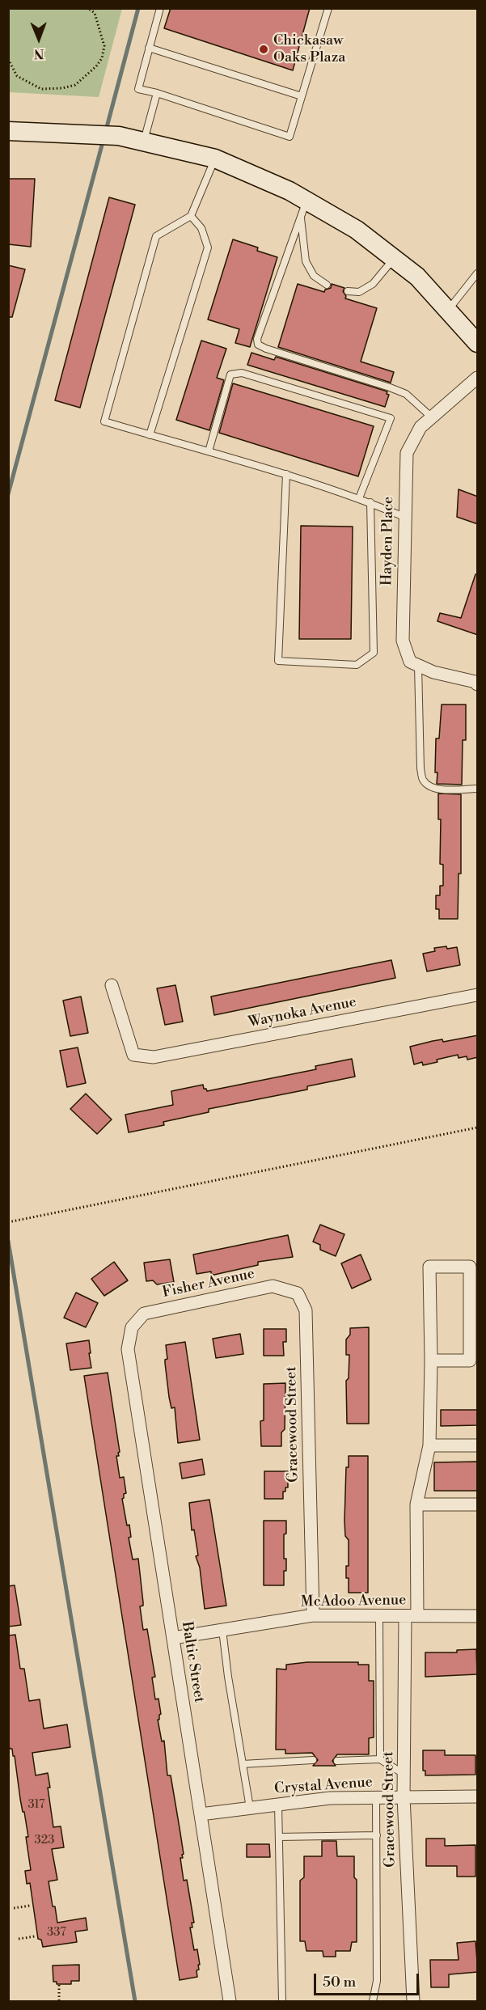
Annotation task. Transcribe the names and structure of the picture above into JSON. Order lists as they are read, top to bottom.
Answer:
{
  "streets": {
    "street": [
      "Hayden Place",
      "Waynoka Avenue",
      "Fisher Avenue",
      "Gracewood Street",
      "McAdoo Avenue",
      "Baltic Street",
      "Crystal Avenue"
    ]
  },
  "crossings": [
    ["Fisher Avenue", "Gracewood Street"],
    ["Fisher Avenue", "Baltic Street"],
    ["Gracewood Street", "McAdoo Avenue"],
    ["Gracewood Street", "Crystal Avenue"],
    ["McAdoo Avenue", "Baltic Street"],
    ["Baltic Street", "Crystal Avenue"]
  ],
  "places": ["Chickasaw Oaks Plaza"],
  "house_numbers": ["317", "323", "337"],
  "scale_bar": "50 m",
  "north": "bottom"
}
